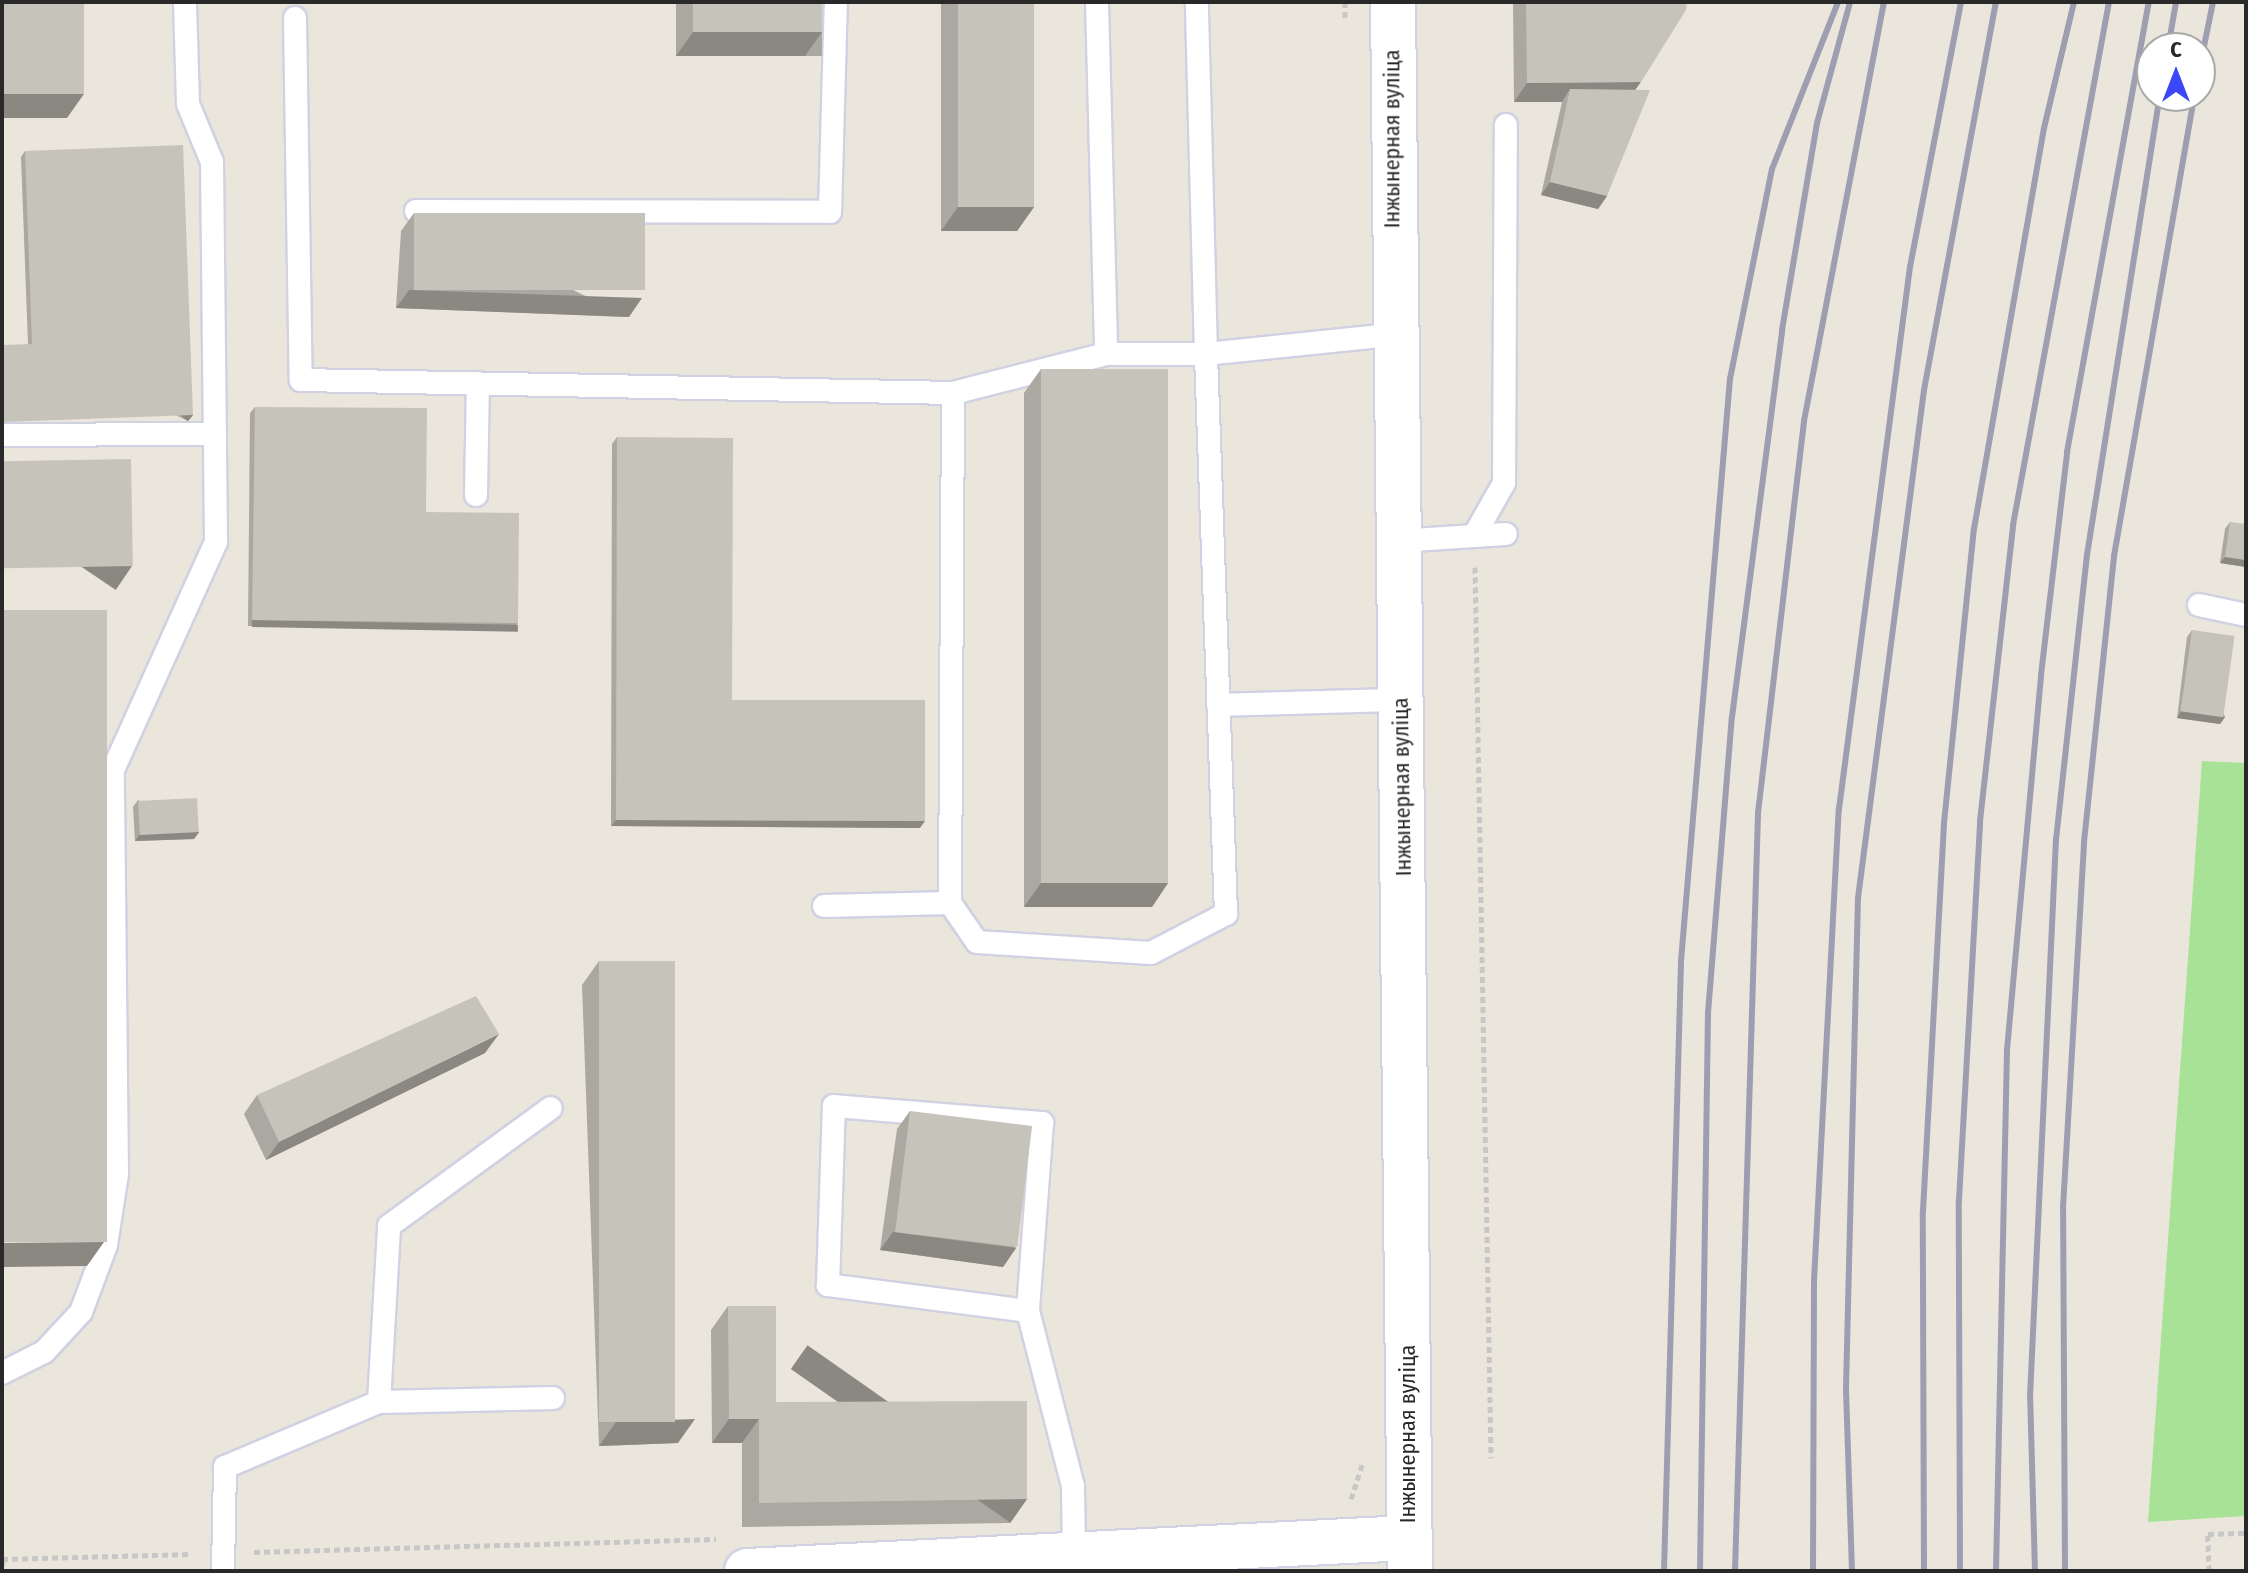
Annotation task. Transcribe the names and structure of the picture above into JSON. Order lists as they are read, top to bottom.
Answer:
{
  "streets": {
    "street": ["Інжынерная вуліца"]
  },
  "north": "top"
}
